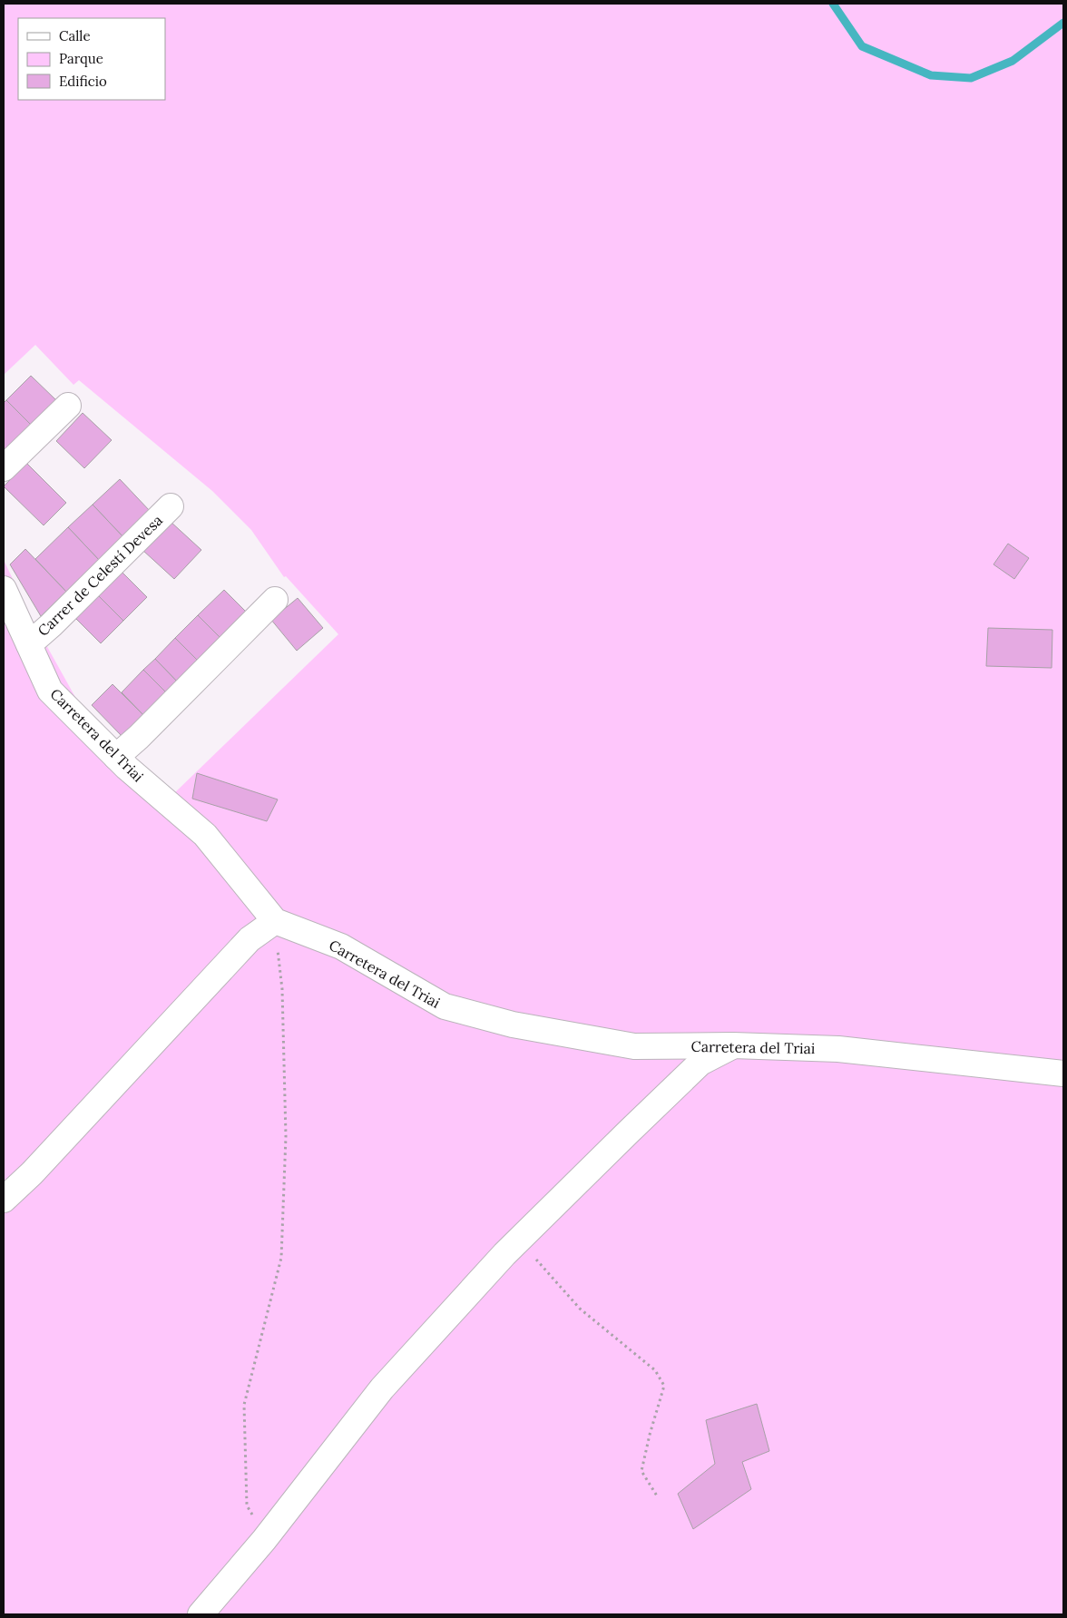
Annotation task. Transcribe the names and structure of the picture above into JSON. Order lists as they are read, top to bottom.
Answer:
{
  "streets": {
    "street": ["Carrer de Celestí Devesa", "Carretera del Triai"]
  },
  "crossings": [
    ["Carrer de Celestí Devesa", "Carretera del Triai"]
  ],
  "legend": ["Calle", "Parque", "Edificio"]
}
